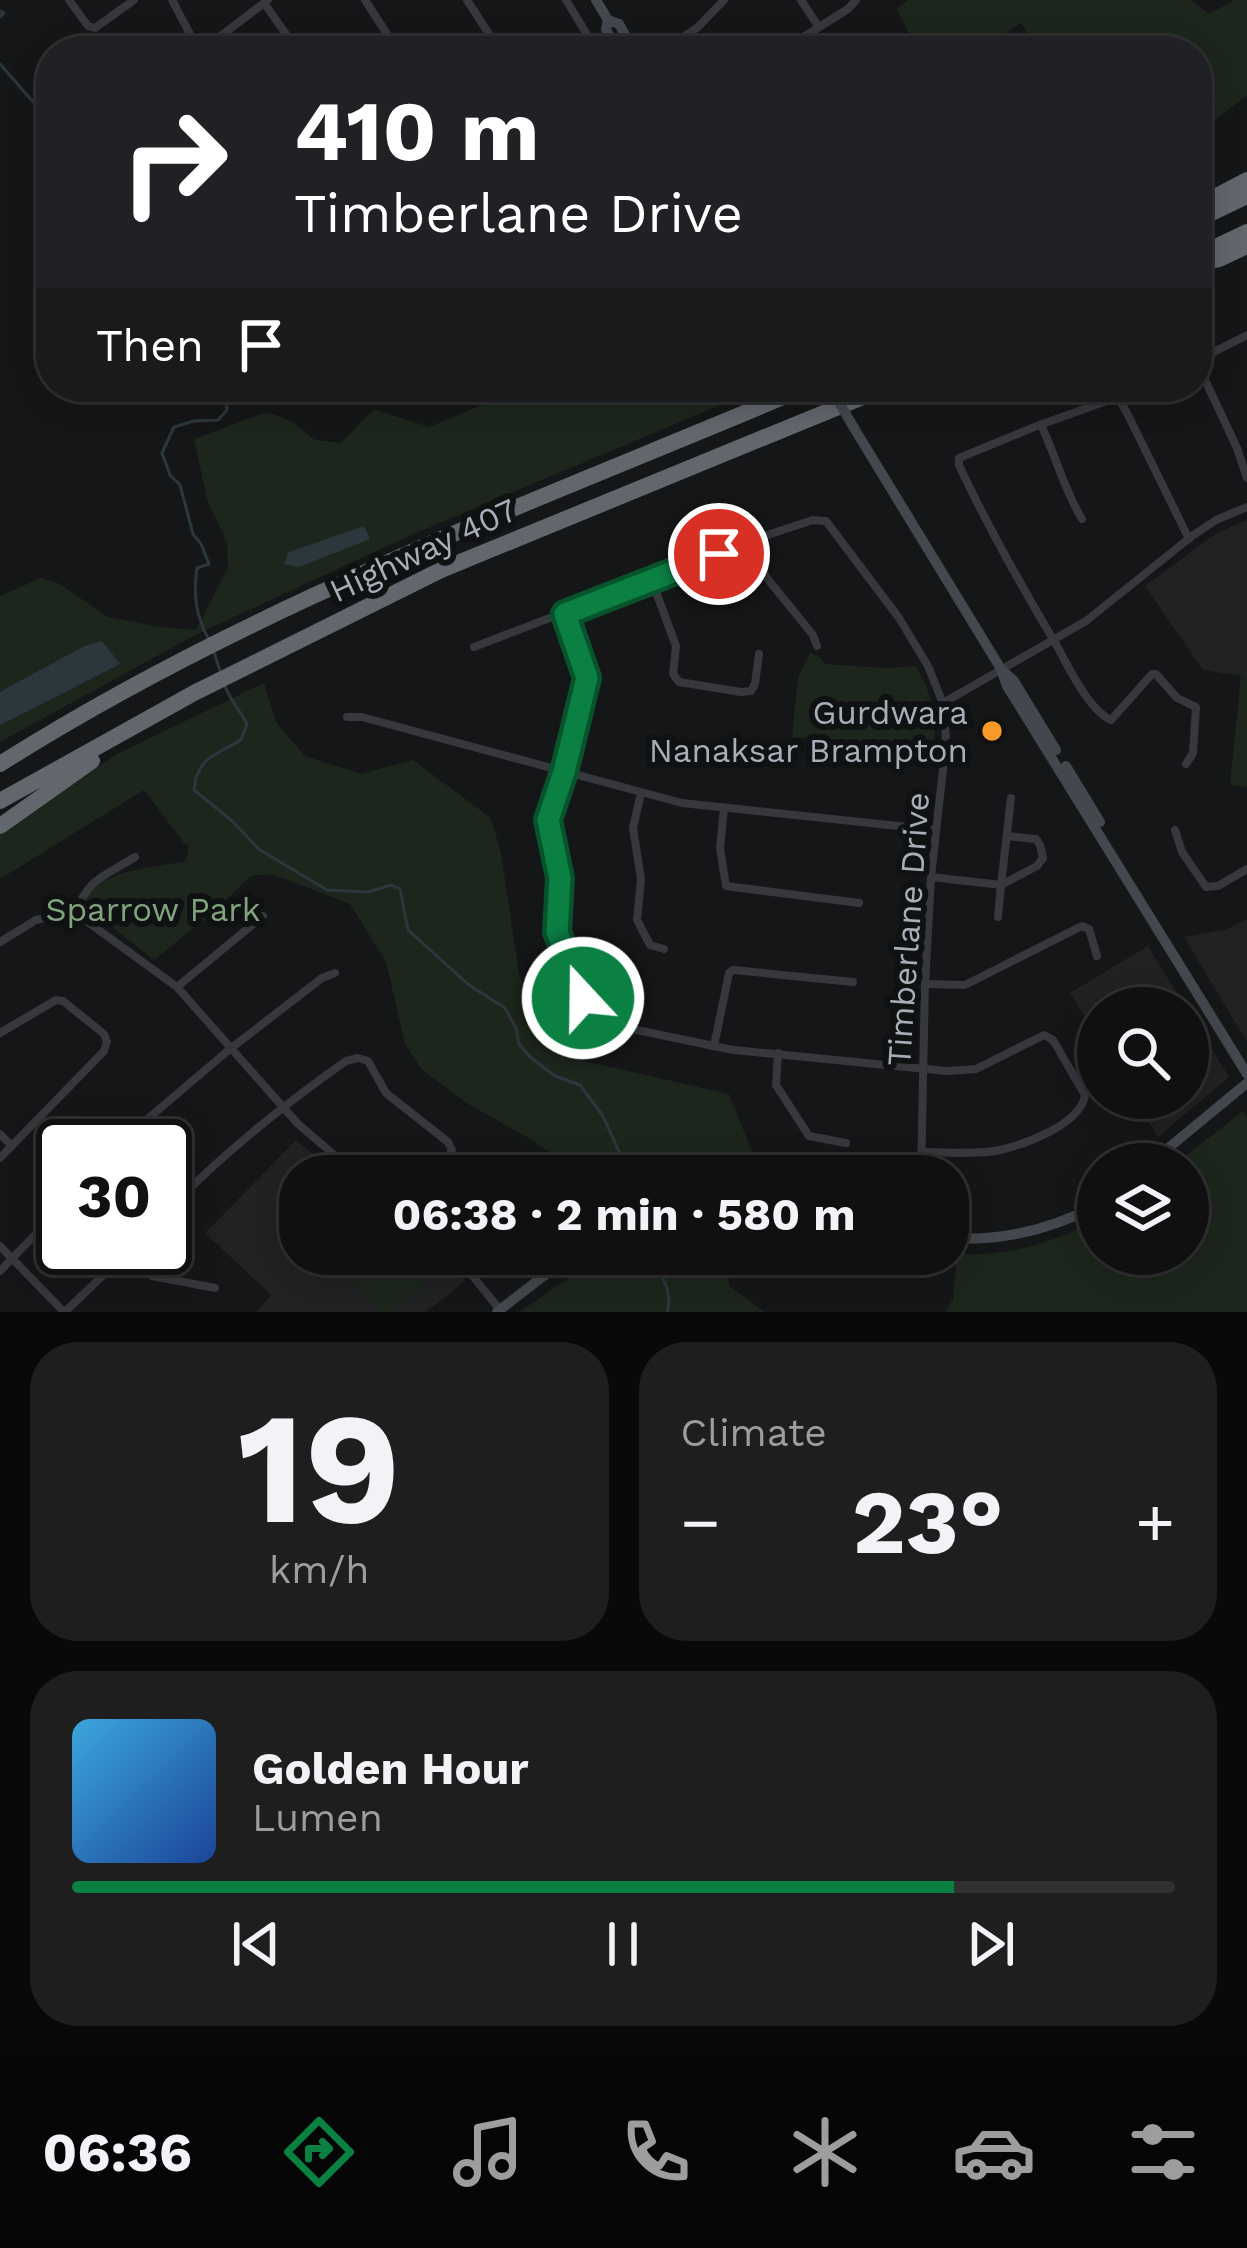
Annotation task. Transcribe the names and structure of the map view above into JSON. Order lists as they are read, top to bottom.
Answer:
{
  "streets": {
    "highway": ["Highway 407"],
    "street": ["Timberlane Drive"]
  },
  "parks": ["Sparrow Park"],
  "places": ["Gurdwara Nanaksar Brampton"],
  "page": {
    "turn": ["410 m", "Timberlane Drive"],
    "then": "Then",
    "limit": "30",
    "trip": "06:38 · 2 min · 580 m",
    "tile": [
      ["19", "km/h"],
      "Climate"
    ],
    "heat": ["−", "23°", "+"],
    "song": ["Golden Hour", "Lumen"],
    "tabs": "06:36"
  }
}
